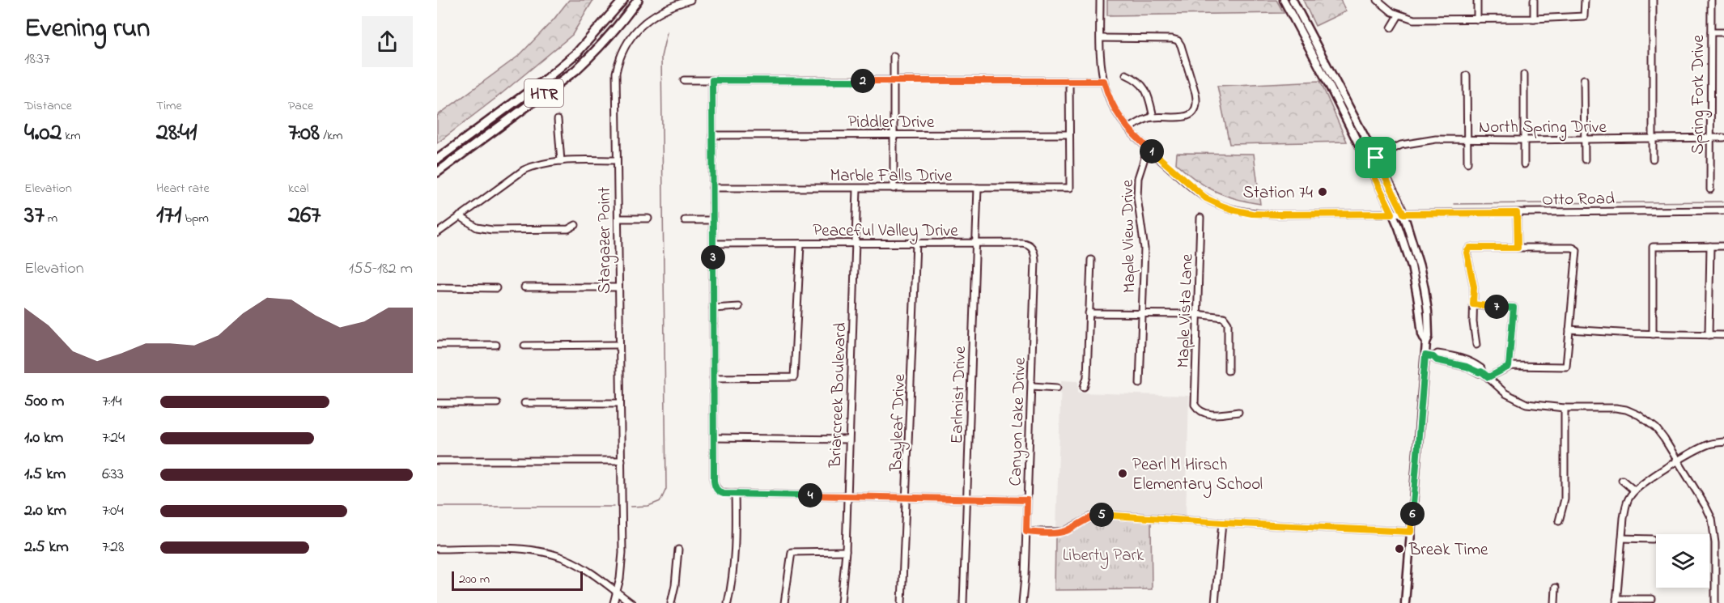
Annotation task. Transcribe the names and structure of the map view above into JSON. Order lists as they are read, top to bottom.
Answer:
{
  "streets": {
    "highway": ["HTR"],
    "street": [
      "Spring Fork Drive",
      "Piddler Drive",
      "North Spring Drive",
      "Marble Falls Drive",
      "Otto Road",
      "Peaceful Valley Drive",
      "Maple View Drive",
      "Stargazer Point",
      "Maple Vista Lane",
      "Briarcreek Boulevard",
      "Earlmist Drive",
      "Canyon Lake Drive",
      "Bayleaf Drive"
    ]
  },
  "crossings": [
    ["Spring Fork Drive", "North Spring Drive"],
    ["Piddler Drive", "Marble Falls Drive"],
    ["Marble Falls Drive", "Briarcreek Boulevard"],
    ["Marble Falls Drive", "Earlmist Drive"],
    ["Otto Road", "Maple View Drive"],
    ["Peaceful Valley Drive", "Briarcreek Boulevard"],
    ["Peaceful Valley Drive", "Earlmist Drive"],
    ["Peaceful Valley Drive", "Canyon Lake Drive"],
    ["Peaceful Valley Drive", "Bayleaf Drive"]
  ],
  "parks": ["Liberty Park"],
  "places": ["Station 74", "Pearl M Hirsch Elementary School", "Break Time"],
  "scale_bar": "200 m",
  "page": {
    "heading": ["Evening run", "18:37"],
    "pins": [
      "2",
      "1",
      "3",
      "7",
      "4",
      "6",
      "5"
    ],
    "stats": [
      ["Distance", "4.02 km"],
      ["Time", "28:41"],
      ["Pace", "7:08 /km"],
      ["Elevation", "37 m"],
      ["Heart rate", "171 bpm"],
      ["kcal", "267"]
    ],
    "chart": ["Elevation", "155–182 m"],
    "list": [
      {
        "name": "500 m",
        "note": "7:14"
      },
      {
        "name": "1.0 km",
        "note": "7:24"
      },
      {
        "name": "1.5 km",
        "note": "6:33"
      },
      {
        "name": "2.0 km",
        "note": "7:04"
      },
      {
        "name": "2.5 km",
        "note": "7:28"
      }
    ],
    "scale": "200 m"
  }
}
